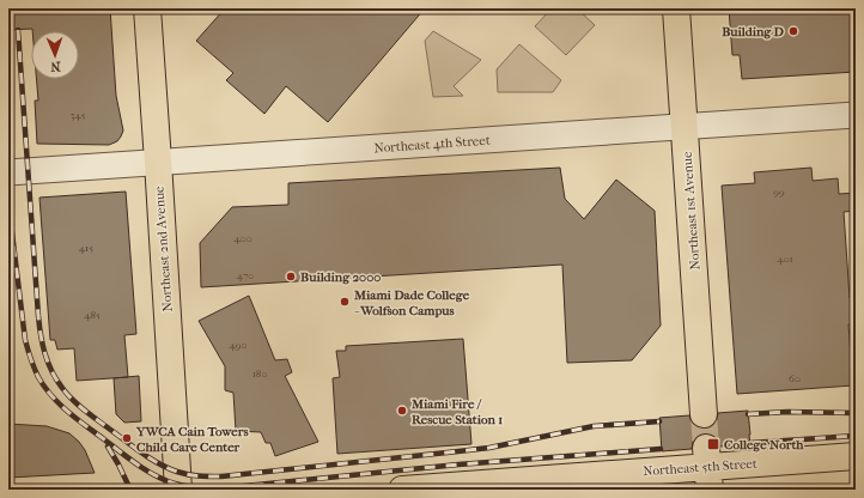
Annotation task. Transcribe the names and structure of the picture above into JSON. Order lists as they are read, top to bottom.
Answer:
{
  "streets": {
    "main road": ["Northeast 1st Avenue", "Northeast 2nd Avenue", "Northeast 5th Street"],
    "street": ["Northeast 4th Street"]
  },
  "crossings": [
    ["Northeast 4th Street", "Northeast 1st Avenue"],
    ["Northeast 4th Street", "Northeast 2nd Avenue"]
  ],
  "places": {
    "other": [
      "Building D",
      "Building 2000",
      "Miami Dade College - Wolfson Campus",
      "Miami Fire / Rescue Station 1",
      "YWCA Cain Towers Child Care Center"
    ],
    "transit": ["College North"]
  },
  "house_numbers": [
    "345",
    "99",
    "400",
    "415",
    "401",
    "470",
    "485",
    "490",
    "180",
    "60"
  ],
  "north": "bottom"
}
